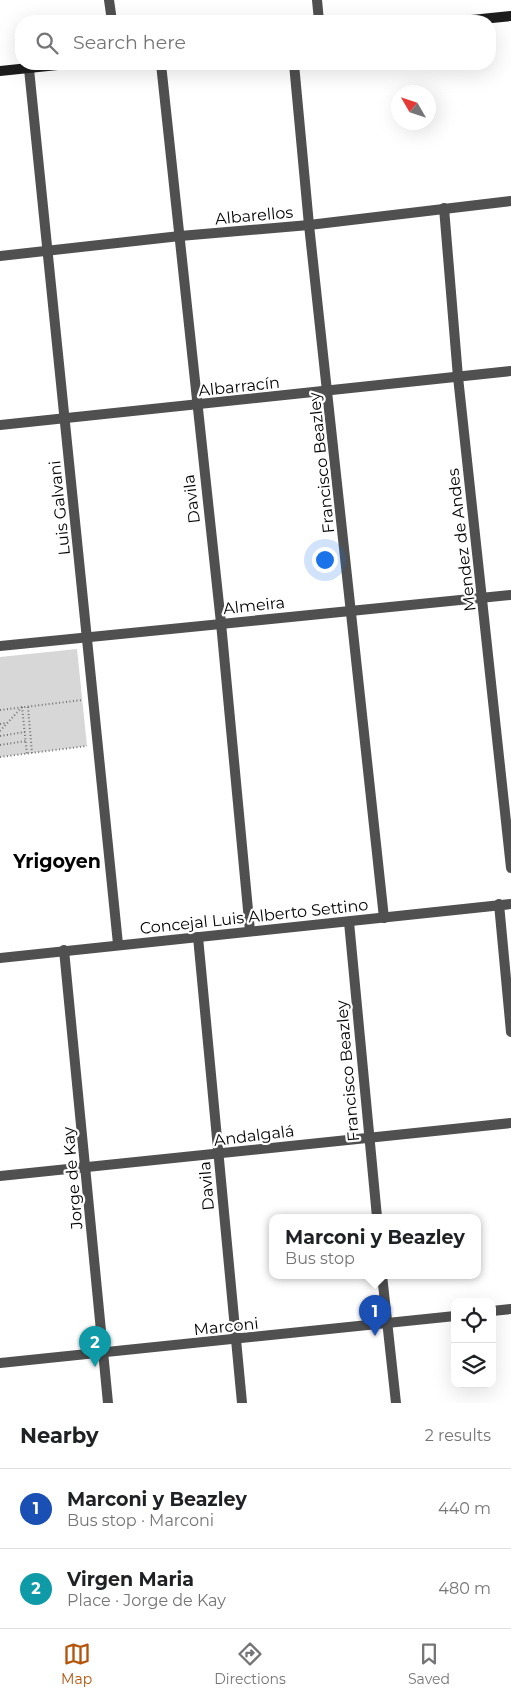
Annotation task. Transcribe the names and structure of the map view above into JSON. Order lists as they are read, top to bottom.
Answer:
{
  "streets": {
    "street": [
      "Albarellos",
      "Albarracín",
      "Francisco Beazley",
      "Davila",
      "Luis Galvani",
      "Mendez de Andes",
      "Almeira",
      "Concejal Luis Alberto Settino",
      "Andalgalá",
      "Jorge de Kay",
      "Marconi"
    ]
  },
  "crossings": [
    ["Albarellos", "Francisco Beazley"],
    ["Albarellos", "Davila"],
    ["Albarellos", "Luis Galvani"],
    ["Albarellos", "Mendez de Andes"],
    ["Albarracín", "Francisco Beazley"],
    ["Albarracín", "Davila"],
    ["Albarracín", "Luis Galvani"],
    ["Albarracín", "Mendez de Andes"],
    ["Francisco Beazley", "Almeira"],
    ["Francisco Beazley", "Concejal Luis Alberto Settino"],
    ["Francisco Beazley", "Andalgalá"],
    ["Davila", "Almeira"],
    ["Davila", "Concejal Luis Alberto Settino"],
    ["Davila", "Andalgalá"],
    ["Davila", "Marconi"],
    ["Luis Galvani", "Almeira"],
    ["Luis Galvani", "Concejal Luis Alberto Settino"],
    ["Mendez de Andes", "Almeira"],
    ["Concejal Luis Alberto Settino", "Jorge de Kay"],
    ["Andalgalá", "Jorge de Kay"],
    ["Jorge de Kay", "Marconi"]
  ],
  "districts": ["Yrigoyen"],
  "north": "top left",
  "page": {
    "search": "Search here",
    "popup": ["Marconi y Beazley", "Bus stop"],
    "pins": ["1", "2"],
    "heading": ["Nearby", "2 results"],
    "list": [
      {
        "mark": "1",
        "name": "Marconi y Beazley",
        "note": "Bus stop · Marconi",
        "value": "440 m"
      },
      {
        "mark": "2",
        "name": "Virgen Maria",
        "note": "Place · Jorge de Kay",
        "value": "480 m"
      }
    ],
    "nav": ["Map", "Directions", "Saved"]
  }
}
